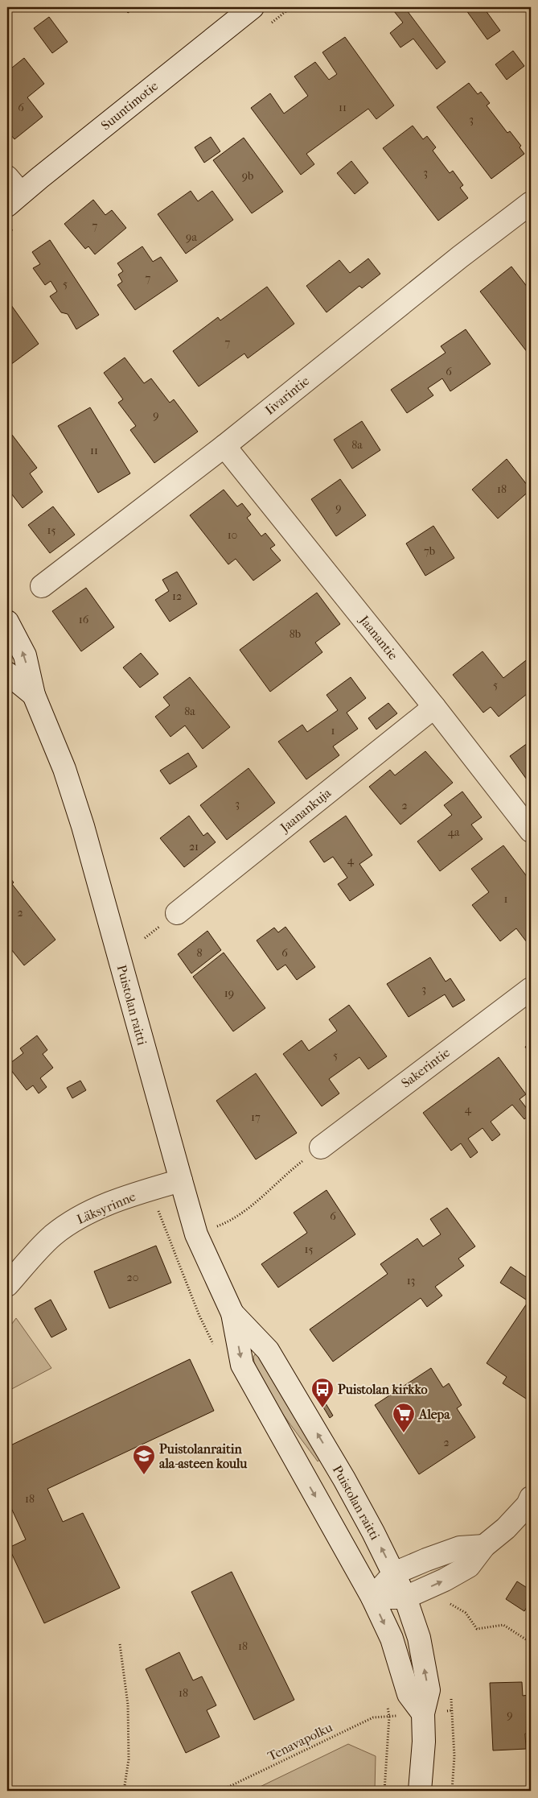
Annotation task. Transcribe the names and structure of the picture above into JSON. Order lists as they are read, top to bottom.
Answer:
{
  "streets": {
    "street": [
      "Suuntimotie",
      "Iivarintie",
      "Jaanantie",
      "Jaanankuja",
      "Puistolan raitti",
      "Sakerintie",
      "Läksyrinne"
    ],
    "path": ["Tenavapolku"]
  },
  "crossings": [
    ["Iivarintie", "Jaanantie"],
    ["Jaanantie", "Jaanankuja"],
    ["Puistolan raitti", "Läksyrinne"]
  ],
  "places": {
    "bus stop": ["Puistolan kirkko"],
    "supermarket": ["Alepa"],
    "school or university": ["Puistolanraitin ala-asteen koulu"]
  },
  "house_numbers": [
    "6",
    "11",
    "3",
    "3",
    "9b",
    "7",
    "9a",
    "7",
    "5",
    "7",
    "6",
    "9",
    "8a",
    "11",
    "18",
    "9",
    "15",
    "10",
    "7b",
    "12",
    "16",
    "8b",
    "5",
    "8a",
    "1",
    "3",
    "2",
    "4a",
    "21",
    "4",
    "1",
    "2",
    "8",
    "6",
    "3",
    "19",
    "5",
    "4",
    "17",
    "6",
    "15",
    "20",
    "13",
    "2",
    "18",
    "18",
    "18",
    "9"
  ]
}
